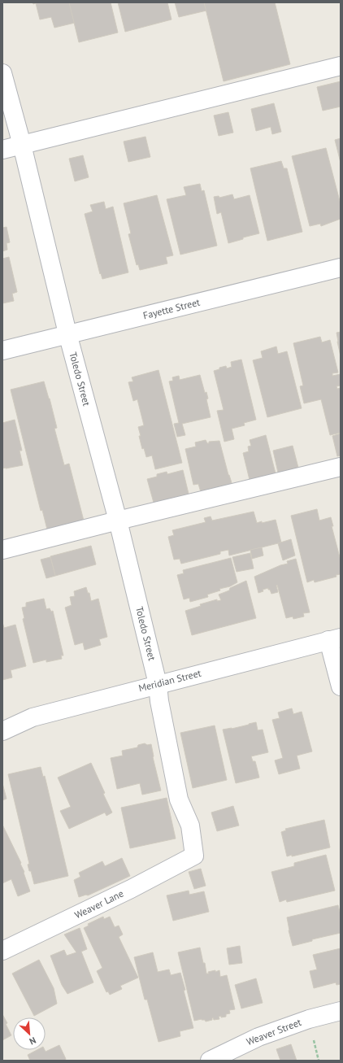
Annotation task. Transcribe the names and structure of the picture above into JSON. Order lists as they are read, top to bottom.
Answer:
{
  "streets": {
    "street": [
      "Fayette Street",
      "Toledo Street",
      "Meridian Street",
      "Weaver Lane",
      "Weaver Street"
    ]
  },
  "crossings": [
    ["Fayette Street", "Toledo Street"],
    ["Toledo Street", "Meridian Street"],
    ["Toledo Street", "Weaver Lane"]
  ],
  "north": "bottom right"
}
